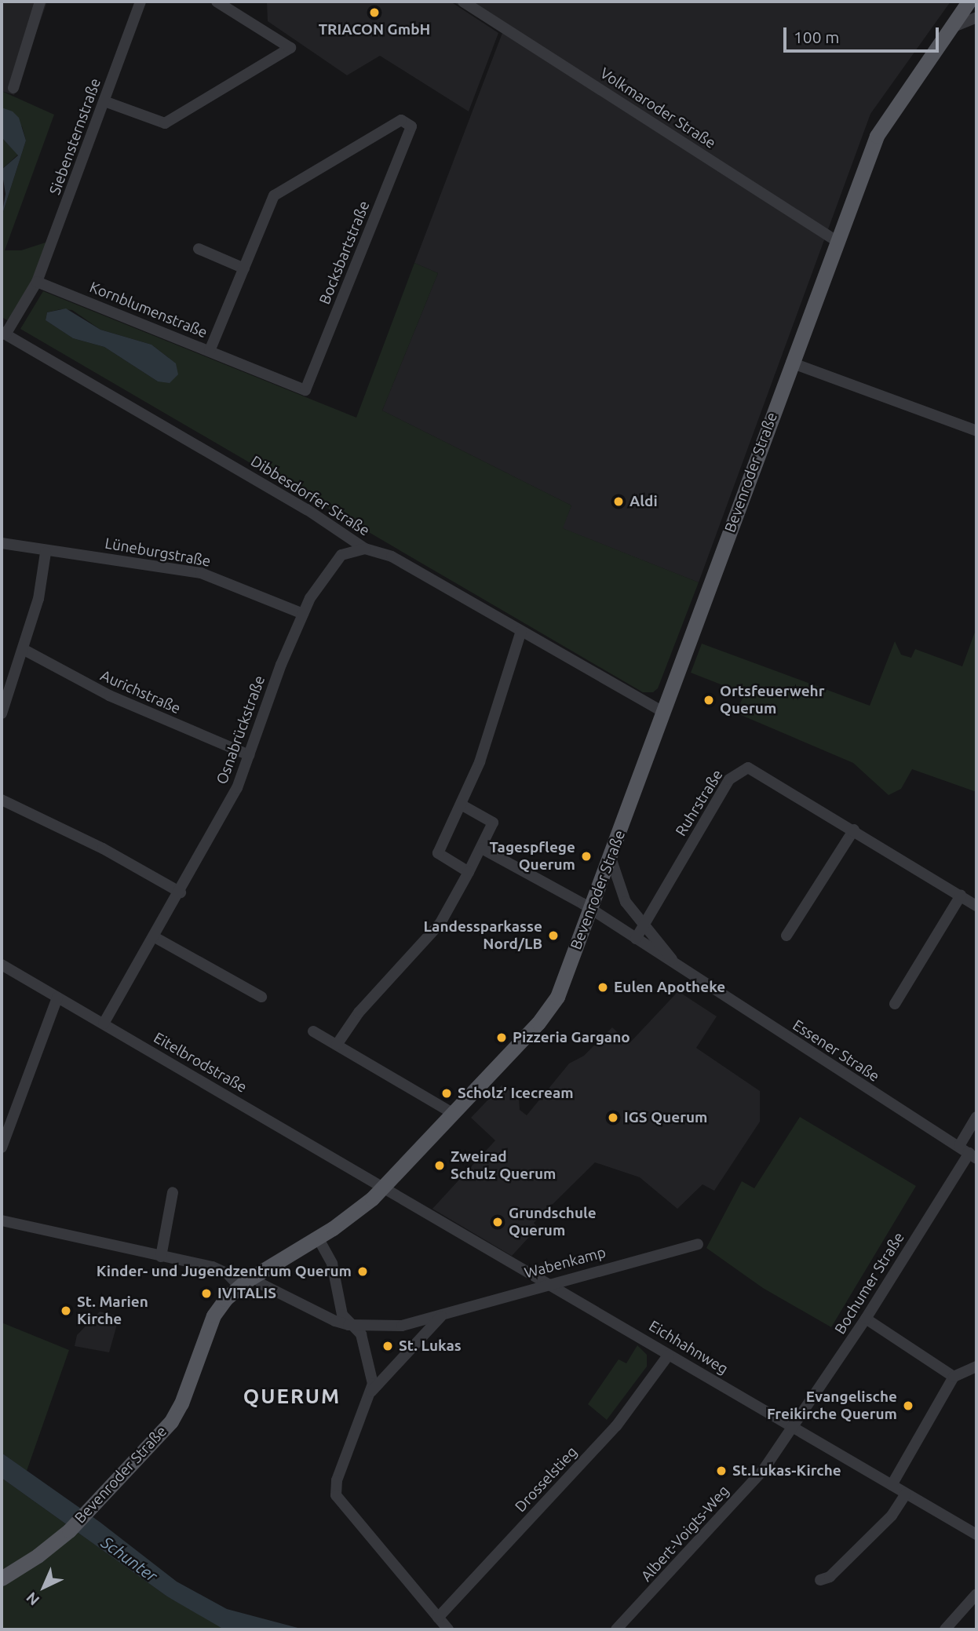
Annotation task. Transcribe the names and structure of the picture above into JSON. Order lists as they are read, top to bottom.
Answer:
{
  "streets": {
    "main road": ["Bevenroder Straße"],
    "street": [
      "Volkmaroder Straße",
      "Siebensternstraße",
      "Bocksbartstraße",
      "Kornblumenstraße",
      "Dibbesdorfer Straße",
      "Lüneburgstraße",
      "Aurichstraße",
      "Osnabrückstraße",
      "Ruhrstraße",
      "Essener Straße",
      "Eitelbrodstraße",
      "Wabenkamp",
      "Bochumer Straße",
      "Eichhahnweg",
      "Drosselstieg",
      "Albert-Voigts-Weg"
    ]
  },
  "crossings": [
    ["Volkmaroder Straße", "Bevenroder Straße"],
    ["Siebensternstraße", "Kornblumenstraße"],
    ["Bocksbartstraße", "Kornblumenstraße"],
    ["Bevenroder Straße", "Dibbesdorfer Straße"],
    ["Bevenroder Straße", "Essener Straße"],
    ["Bevenroder Straße", "Eitelbrodstraße"],
    ["Bevenroder Straße", "Eichhahnweg"],
    ["Dibbesdorfer Straße", "Osnabrückstraße"],
    ["Lüneburgstraße", "Osnabrückstraße"],
    ["Aurichstraße", "Osnabrückstraße"],
    ["Osnabrückstraße", "Eitelbrodstraße"],
    ["Ruhrstraße", "Essener Straße"],
    ["Essener Straße", "Bochumer Straße"],
    ["Eitelbrodstraße", "Eichhahnweg"],
    ["Wabenkamp", "Eichhahnweg"],
    ["Bochumer Straße", "Eichhahnweg"],
    ["Bochumer Straße", "Albert-Voigts-Weg"],
    ["Eichhahnweg", "Drosselstieg"],
    ["Eichhahnweg", "Albert-Voigts-Weg"]
  ],
  "districts": ["QUERUM"],
  "water": ["Schunter"],
  "places": [
    "TRIACON GmbH",
    "Aldi",
    "Ortsfeuerwehr Querum",
    "Tagespflege Querum",
    "Landessparkasse Nord/LB",
    "Eulen Apotheke",
    "Pizzeria Gargano",
    "Scholz’ Icecream",
    "IGS Querum",
    "Zweirad Schulz Querum",
    "Grundschule Querum",
    "Kinder- und Jugendzentrum Querum",
    "IVITALIS",
    "St. Marien Kirche",
    "St. Lukas",
    "Evangelische Freikirche Querum",
    "St.Lukas-Kirche"
  ],
  "scale_bar": "100 m",
  "north": "bottom left"
}
